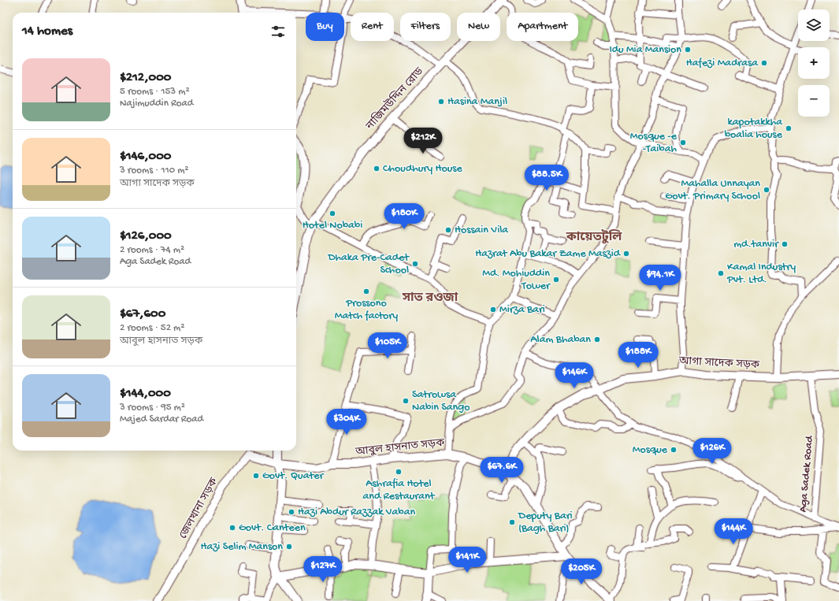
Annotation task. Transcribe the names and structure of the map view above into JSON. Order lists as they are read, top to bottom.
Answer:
{
  "streets": {
    "street": [
      "নাজিমউদ্দিন রোড",
      "আগা সাদেক সড়ক",
      "আবুল হাসনাত সড়ক",
      "Aga Sadek Road",
      "জেলখানা সড়ক"
    ]
  },
  "crossings": [
    ["আগা সাদেক সড়ক", "আবুল হাসনাত সড়ক"],
    ["আগা সাদেক সড়ক", "Aga Sadek Road"],
    ["আবুল হাসনাত সড়ক", "জেলখানা সড়ক"]
  ],
  "districts": ["কায়েতটুলি", "সাত রওজা"],
  "places": [
    "Idu Mia Mansion",
    "Hafezi Madrasa",
    "Hasina Manjil",
    "kapotakkha boalia house",
    "Mosque -e -Taibah",
    "Choudhury House",
    "Mahalla Unnayan Govt. Primary School",
    "Hotel Nobabi",
    "Hossain Vila",
    "md.tanvir",
    "Hazrat Abu Bakar Zame Maszid",
    "Dhaka Pre-Cadet School",
    "Kamal Industry Pvt. Ltd.",
    "Md. Mohiuddin Tower",
    "Prossono Match factory",
    "Mirza Bari",
    "Alam Bhaban",
    "Satrowsa Nabin Sango",
    "Mosque",
    "Ashrafia Hotel and Restaurant",
    "Govt. Quater",
    "Hazi Abdur Razzak Vaban",
    "Deputy Bari (Bagh Bari)",
    "Govt. Canteen",
    "Hazi Selim Manson"
  ],
  "page": {
    "map_buttons": ["+", "−"],
    "chip": [
      "Buy",
      "Rent",
      "Filters",
      "New",
      "Apartment"
    ],
    "heading": "14 homes",
    "list": [
      {
        "name": "$212,000",
        "note": "5 rooms · 153 m² · Najimuddin Road"
      },
      {
        "name": "$146,000",
        "note": "3 rooms · 110 m² · আগা সাদেক সড়ক"
      },
      {
        "name": "$126,000",
        "note": "2 rooms · 74 m² · Aga Sadek Road"
      },
      {
        "name": "$67,600",
        "note": "2 rooms · 52 m² · আবুল হাসনাত সড়ক"
      },
      {
        "name": "$144,000",
        "note": "3 rooms · 95 m² · Majed Sardar Road"
      }
    ],
    "price": [
      "$212K",
      "$88.5K",
      "$180K",
      "$94.1K",
      "$105K",
      "$188K",
      "$146K",
      "$304K",
      "$126K",
      "$67.6K",
      "$144K",
      "$141K",
      "$127K",
      "$205K"
    ]
  }
}
